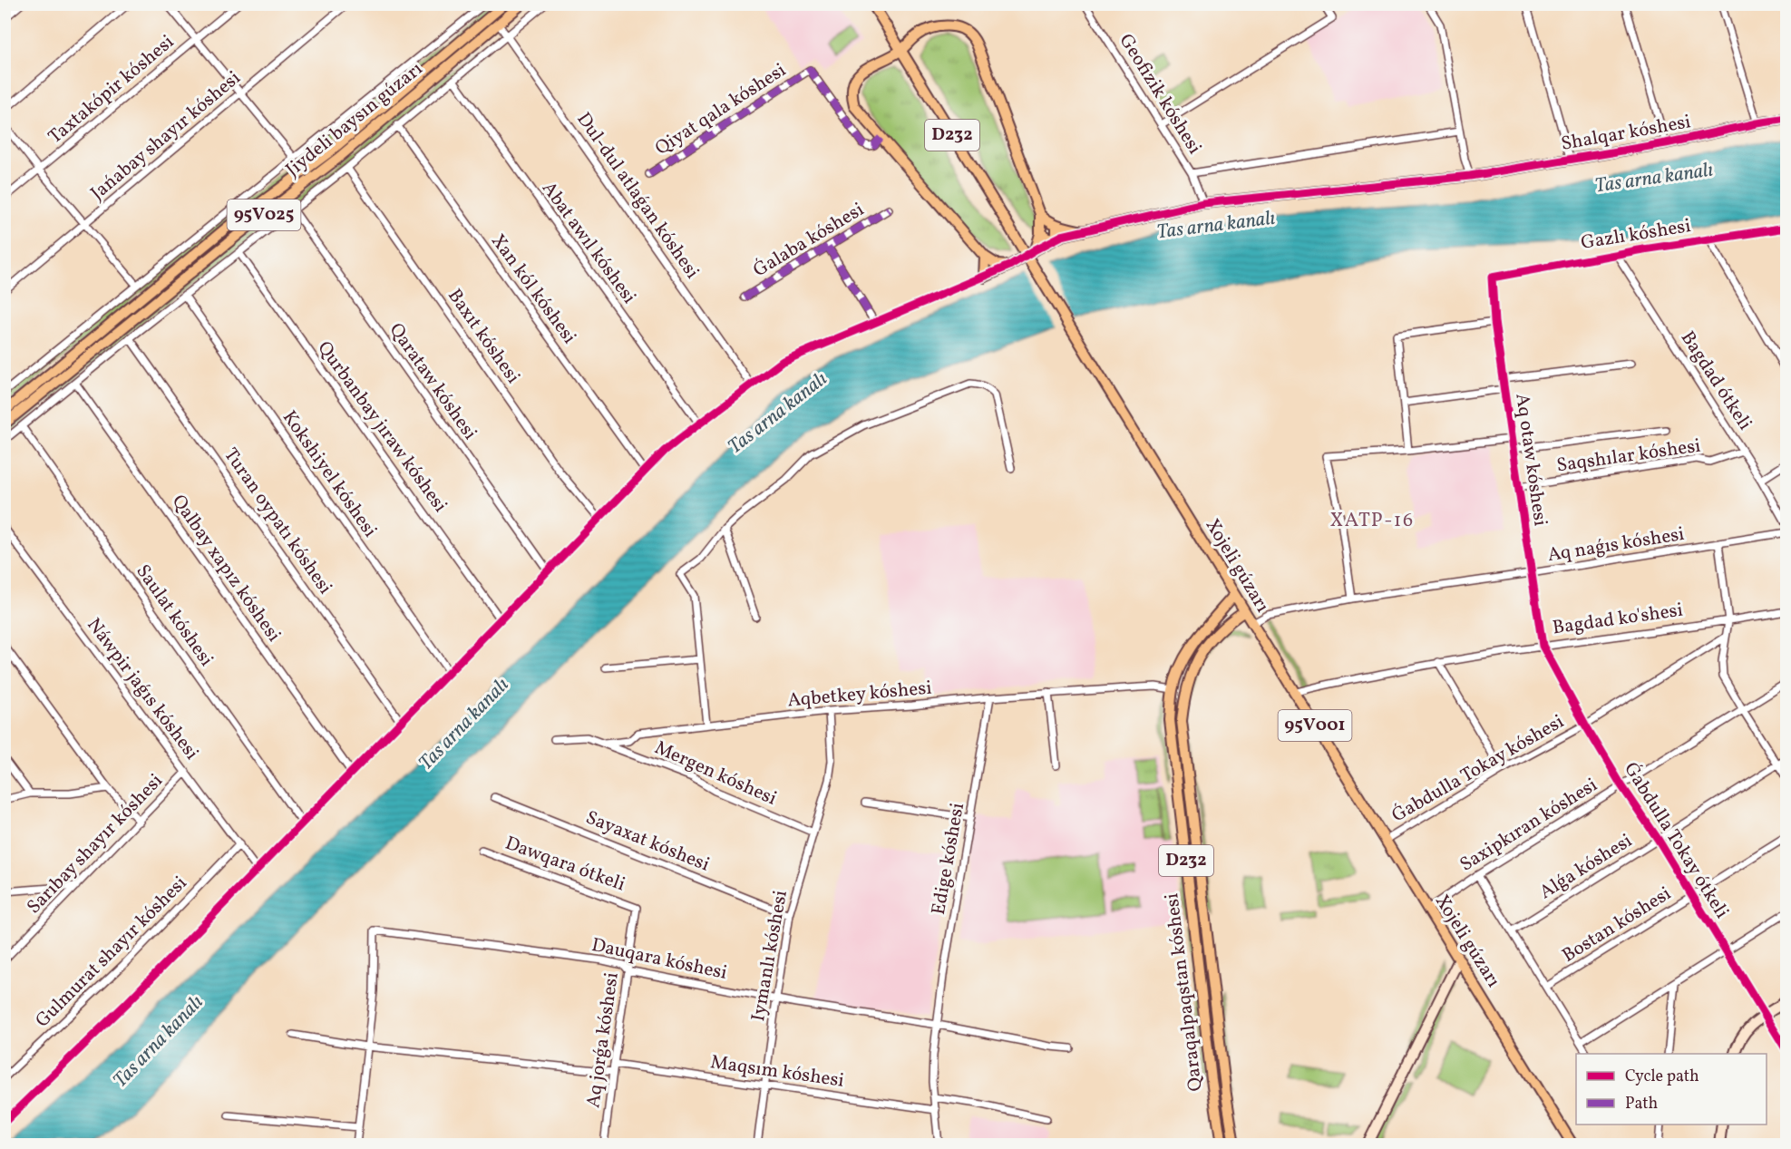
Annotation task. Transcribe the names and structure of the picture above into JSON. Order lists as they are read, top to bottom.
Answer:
{
  "streets": {
    "main road": [
      "Jiydeli baysın gúzarı",
      "D232",
      "95V025",
      "Xojeli gúzarı",
      "95V001",
      "Qaraqalpaqstan kóshesi"
    ],
    "street": [
      "Taxtakópir kóshesi",
      "Geofizik kóshesi",
      "Qiyat qala kóshesi",
      "Shalqar kóshesi",
      "Jańabay shayır kóshesi",
      "Dul-dul atlaǵan kóshesi",
      "Gazlı kóshesi",
      "Ǵalaba kóshesi",
      "Abat awıl kóshesi",
      "Xan kól kóshesi",
      "Baxıt kóshesi",
      "Bagdad ótkeli",
      "Qarataw kóshesi",
      "Qurbanbay jıraw kóshesi",
      "Saqshılar kóshesi",
      "Aq otaw kóshesi",
      "Kokshiyel kóshesi",
      "Turan oypatı kóshesi",
      "Aq naǵıs kóshesi",
      "Qalbay xapız kóshesi",
      "Saulat kóshesi",
      "Bagdad ko'shesi",
      "Náwpir jaǵıs kóshesi",
      "Aqbetkey kóshesi",
      "Ǵabdulla Tokay kóshesi",
      "Mergen kóshesi",
      "Saxipkıran kóshesi",
      "Ǵabdulla Tokay ótkeli",
      "Sayaxat kóshesi",
      "Sarıbay shayır kóshesi",
      "Edige kóshesi",
      "Dawqara ótkeli",
      "Alǵa kóshesi",
      "Bostan kóshesi",
      "Gulmurat shayır kóshesi",
      "Iymanlı kóshesi",
      "Dauqara kóshesi",
      "Aq jorǵa kóshesi",
      "Maqsım kóshesi"
    ]
  },
  "crossings": [
    ["Geofizik kóshesi", "Shalqar kóshesi"],
    ["Jiydeli baysın gúzarı", "Dul-dul atlaǵan kóshesi"],
    ["Gazlı kóshesi", "Bagdad ótkeli"],
    ["Gazlı kóshesi", "Aq otaw kóshesi"],
    ["Bagdad ótkeli", "Saqshılar kóshesi"],
    ["Saqshılar kóshesi", "Aq otaw kóshesi"],
    ["Aq otaw kóshesi", "Aq naǵıs kóshesi"],
    ["Aq otaw kóshesi", "Bagdad ko'shesi"],
    ["Aq otaw kóshesi", "Ǵabdulla Tokay ótkeli"],
    ["Aq naǵıs kóshesi", "Xojeli gúzarı"],
    ["Xojeli gúzarı", "Bagdad ko'shesi"],
    ["Xojeli gúzarı", "Ǵabdulla Tokay kóshesi"],
    ["Xojeli gúzarı", "Saxipkıran kóshesi"],
    ["Xojeli gúzarı", "Qaraqalpaqstan kóshesi"],
    ["Bagdad ko'shesi", "Ǵabdulla Tokay ótkeli"],
    ["Náwpir jaǵıs kóshesi", "Sarıbay shayır kóshesi"],
    ["Náwpir jaǵıs kóshesi", "Gulmurat shayır kóshesi"],
    ["Aqbetkey kóshesi", "Mergen kóshesi"],
    ["Aqbetkey kóshesi", "Edige kóshesi"],
    ["Aqbetkey kóshesi", "Iymanlı kóshesi"],
    ["Aqbetkey kóshesi", "Qaraqalpaqstan kóshesi"],
    ["Ǵabdulla Tokay kóshesi", "Ǵabdulla Tokay ótkeli"],
    ["Mergen kóshesi", "Iymanlı kóshesi"],
    ["Saxipkıran kóshesi", "Ǵabdulla Tokay ótkeli"],
    ["Ǵabdulla Tokay ótkeli", "Alǵa kóshesi"],
    ["Ǵabdulla Tokay ótkeli", "Bostan kóshesi"],
    ["Sayaxat kóshesi", "Iymanlı kóshesi"],
    ["Edige kóshesi", "Dauqara kóshesi"],
    ["Edige kóshesi", "Maqsım kóshesi"],
    ["Dawqara ótkeli", "Aq jorǵa kóshesi"],
    ["Iymanlı kóshesi", "Dauqara kóshesi"],
    ["Iymanlı kóshesi", "Maqsım kóshesi"],
    ["Dauqara kóshesi", "Aq jorǵa kóshesi"],
    ["Aq jorǵa kóshesi", "Maqsım kóshesi"]
  ],
  "districts": ["XATP-16"],
  "water": ["Tas arna kanalı"],
  "legend": ["Cycle path", "Path"]
}
